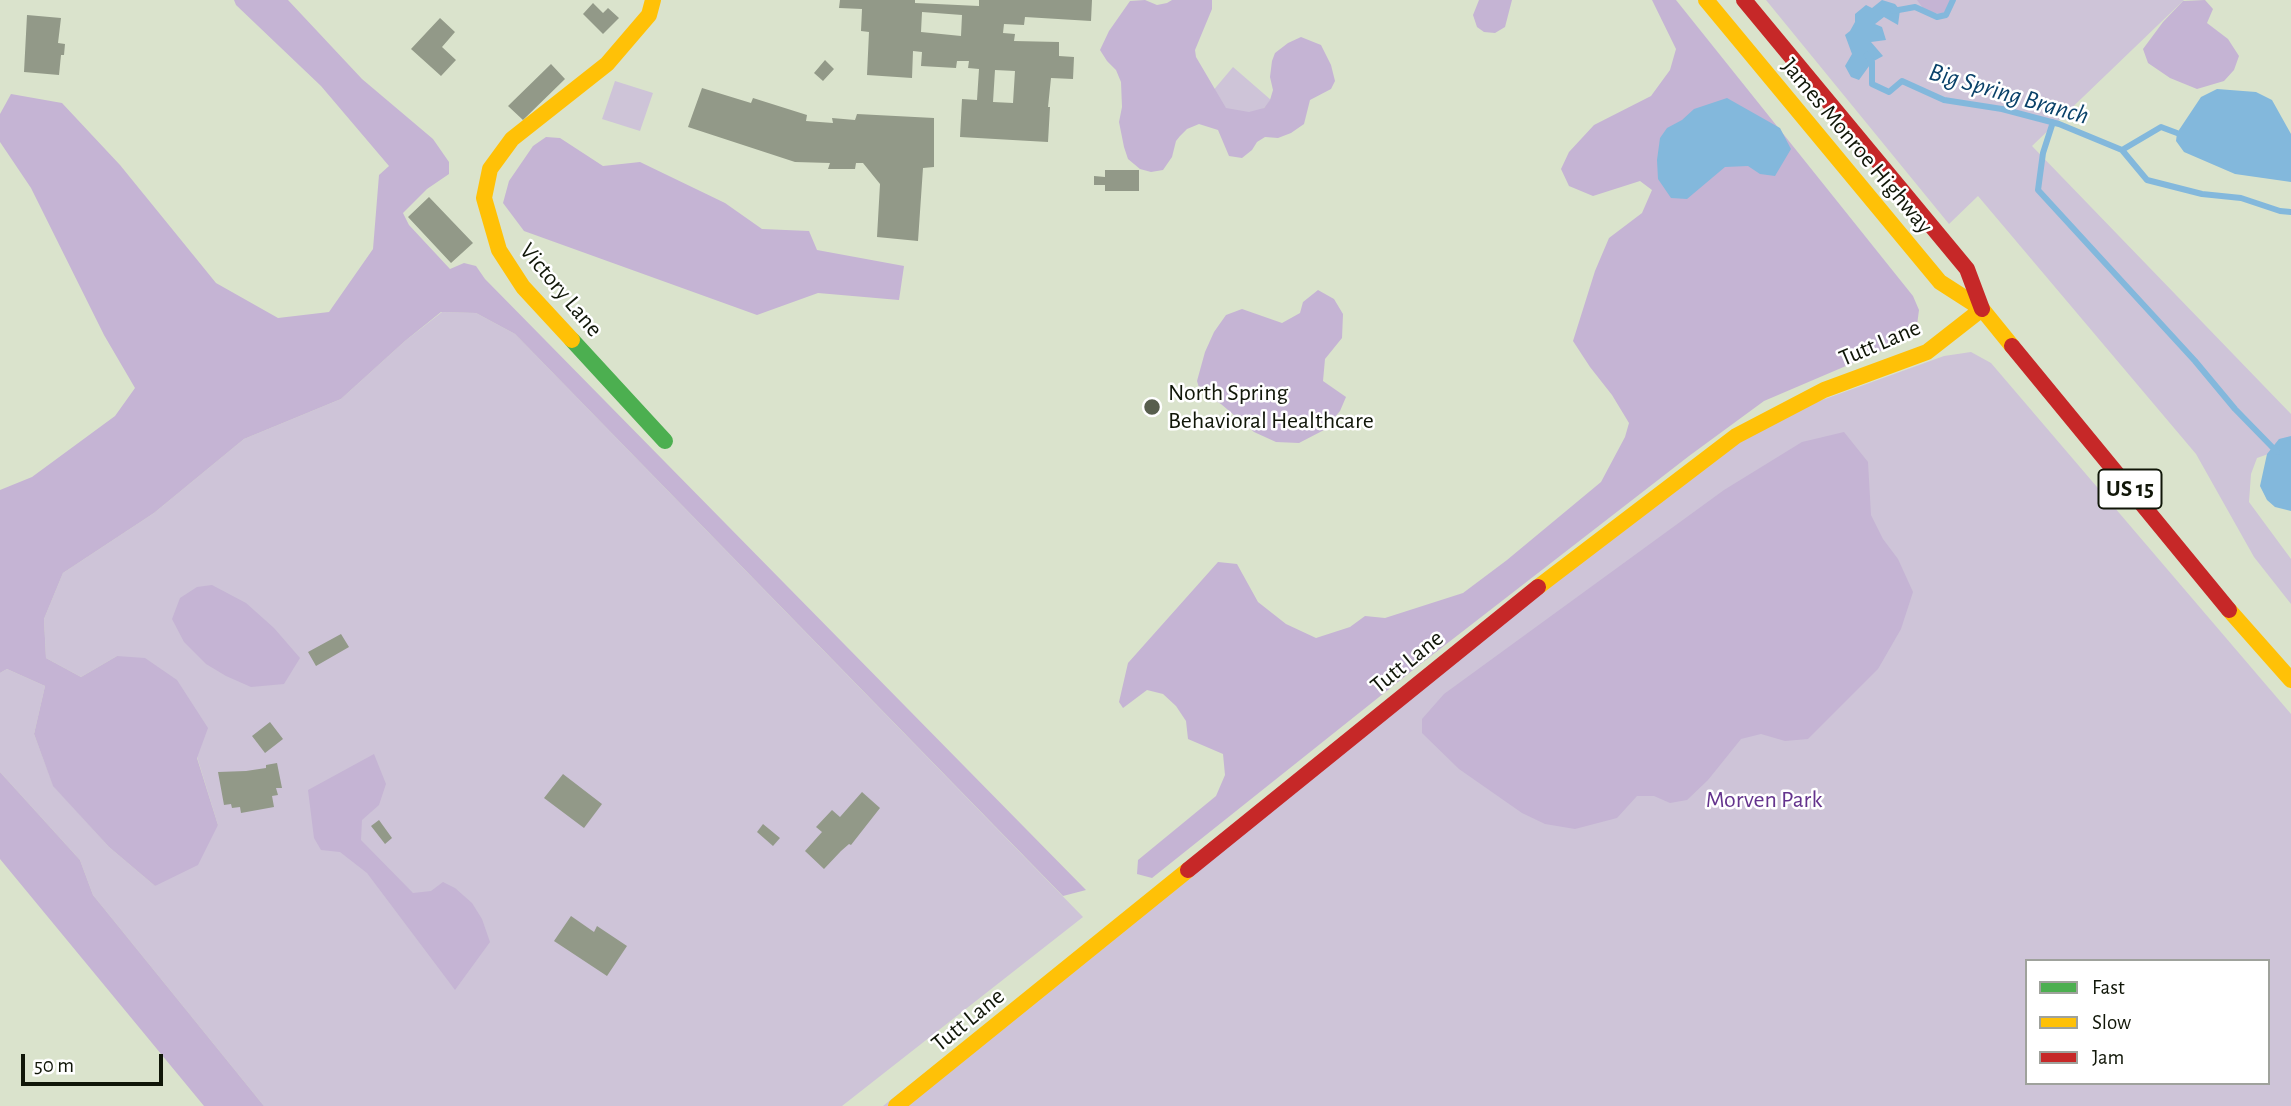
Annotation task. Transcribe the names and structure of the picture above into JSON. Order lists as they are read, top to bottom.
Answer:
{
  "streets": {
    "main road": [
      "James Monroe Highway",
      "Victory Lane",
      "Tutt Lane",
      "US 15"
    ]
  },
  "crossings": [
    ["James Monroe Highway", "Tutt Lane"]
  ],
  "water": ["Big Spring Branch"],
  "parks": ["Morven Park"],
  "places": ["North Spring Behavioral Healthcare"],
  "legend": ["Fast", "Slow", "Jam"],
  "scale_bar": "50 m"
}
